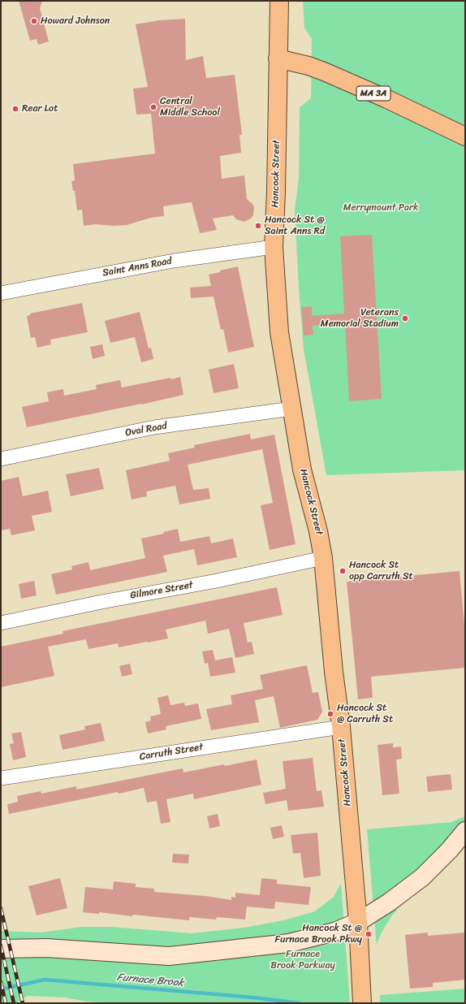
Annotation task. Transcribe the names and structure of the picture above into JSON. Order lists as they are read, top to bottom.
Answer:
{
  "streets": {
    "main road": ["MA 3A", "Hancock Street"],
    "street": [
      "Saint Anns Road",
      "Oval Road",
      "Gilmore Street",
      "Carruth Street"
    ]
  },
  "crossings": [
    ["MA 3A", "Hancock Street"],
    ["Hancock Street", "Saint Anns Road"],
    ["Hancock Street", "Oval Road"],
    ["Hancock Street", "Gilmore Street"],
    ["Hancock Street", "Carruth Street"]
  ],
  "water": ["Furnace Brook"],
  "parks": ["Merrymount Park", "Furnace Brook Parkway"],
  "places": [
    "Howard Johnson",
    "Central Middle School",
    "Rear Lot",
    "Hancock St @ Saint Anns Rd",
    "Veterans Memorial Stadium",
    "Hancock St opp Carruth St",
    "Hancock St @ Carruth St",
    "Hancock St @ Furnace Brook Pkwy"
  ]
}
